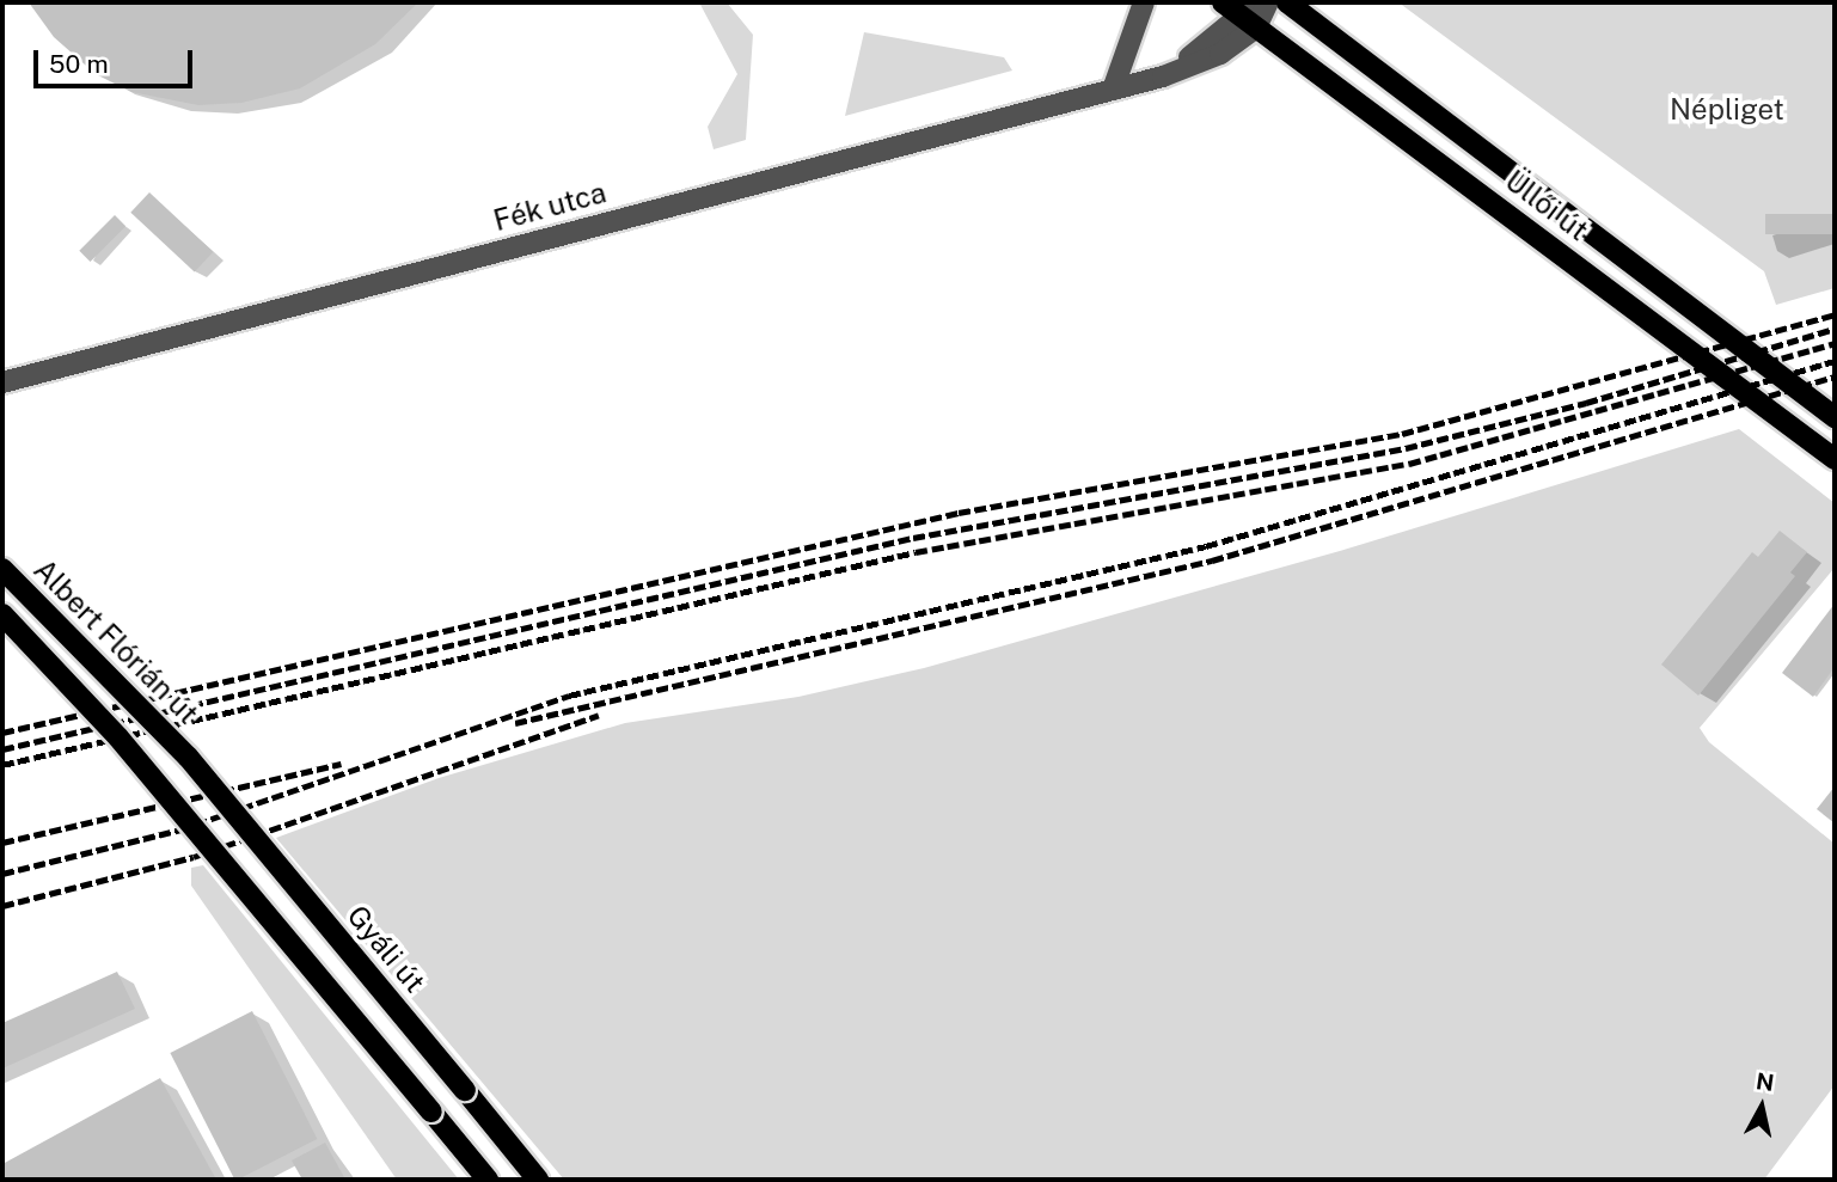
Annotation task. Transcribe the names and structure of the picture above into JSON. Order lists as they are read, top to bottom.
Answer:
{
  "streets": {
    "main road": ["Üllői út", "Albert Flórián út", "Gyáli út"],
    "street": ["Fék utca"]
  },
  "crossings": [
    ["Üllői út", "Fék utca"],
    ["Albert Flórián út", "Gyáli út"]
  ],
  "parks": ["Népliget"],
  "scale_bar": "50 m",
  "north": "top"
}
